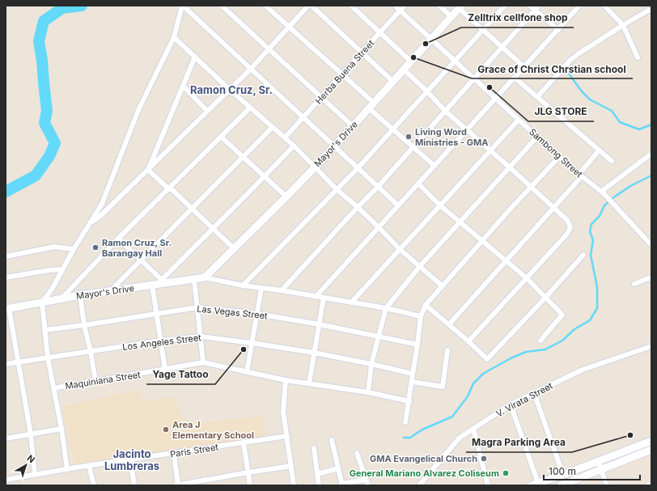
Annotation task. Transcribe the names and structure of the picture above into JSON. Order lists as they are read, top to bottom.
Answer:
{
  "streets": {
    "street": [
      "Herba Buena Street",
      "Mayor's Drive",
      "Sambong Street",
      "Las Vegas Street",
      "Los Angeles Street",
      "Maquiniana Street",
      "V. Virata Street",
      "Paris Street"
    ]
  },
  "crossings": [
    ["Herba Buena Street", "Sambong Street"],
    ["Mayor's Drive", "Sambong Street"]
  ],
  "districts": ["Ramon Cruz, Sr.", "Jacinto Lumbreras"],
  "places": [
    "Zelltrix cellfone shop",
    "Grace of Christ Chrstian school",
    "JLG STORE",
    "Living Word Ministries - GMA",
    "Ramon Cruz, Sr. Barangay Hall",
    "Yage Tattoo",
    "Area J Elementary School",
    "Magra Parking Area",
    "GMA Evangelical Church",
    "General Mariano Alvarez Coliseum"
  ],
  "scale_bar": "100 m",
  "north": "top right"
}
